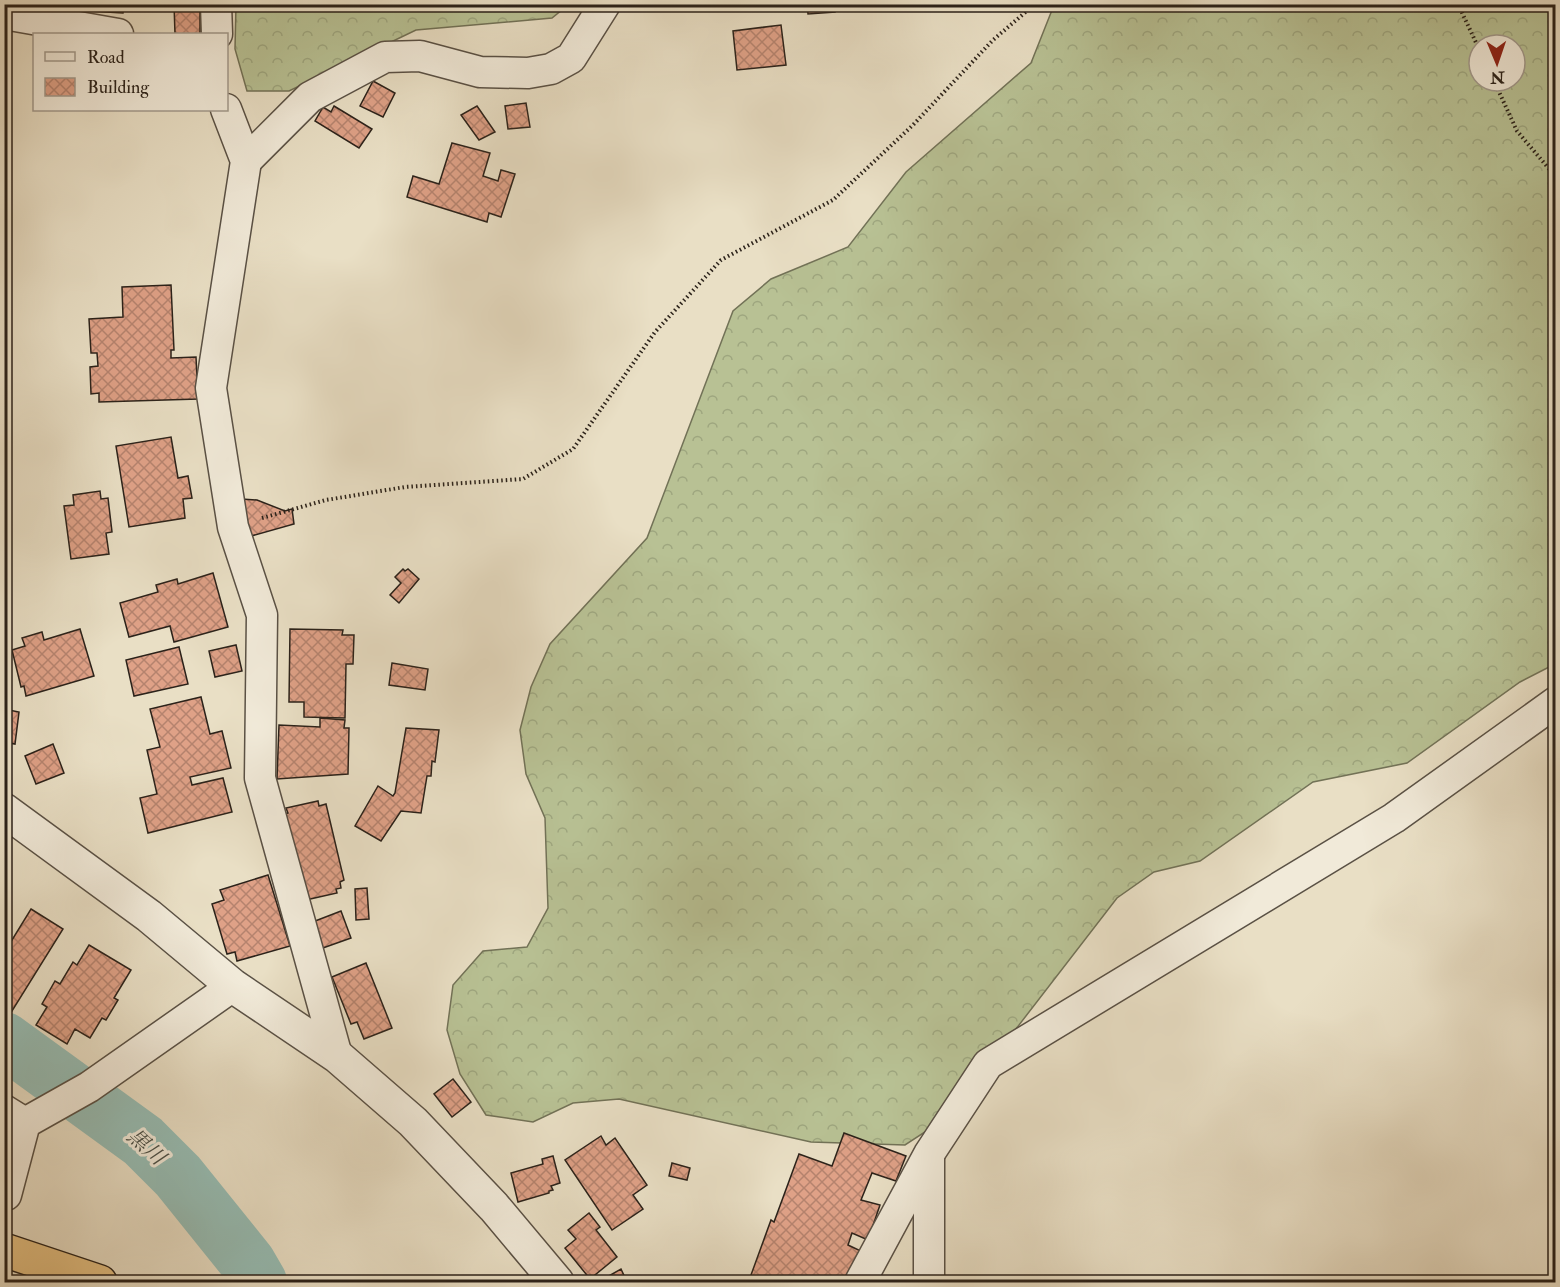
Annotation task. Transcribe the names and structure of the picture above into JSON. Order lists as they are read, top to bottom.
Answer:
{
  "water": ["黒川"],
  "legend": ["Road", "Building"],
  "north": "bottom"
}
